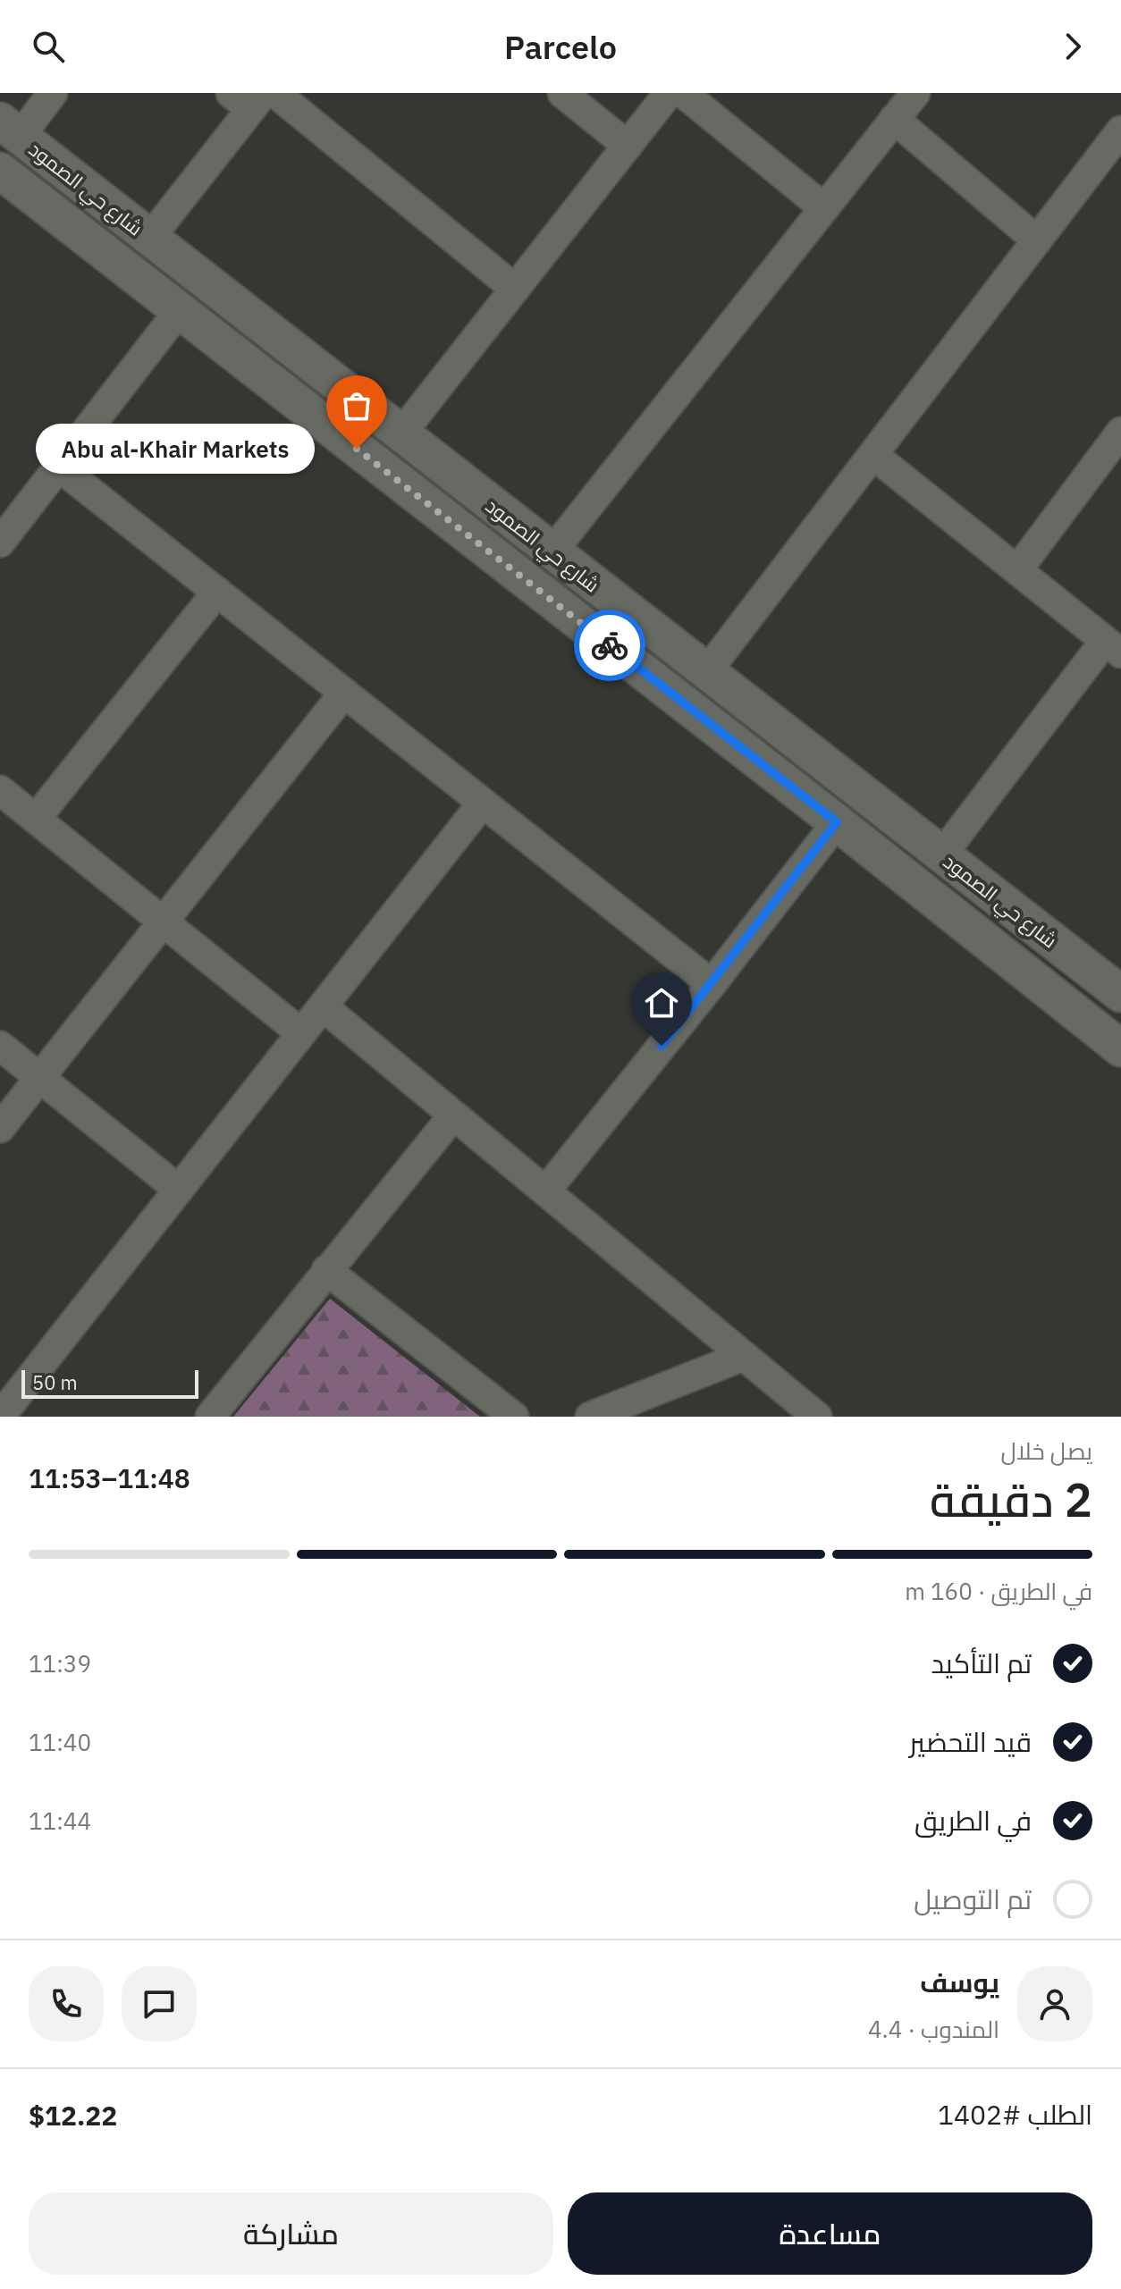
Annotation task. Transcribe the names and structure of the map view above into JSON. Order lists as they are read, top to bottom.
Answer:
{
  "streets": {
    "street": ["شارع حي الصمود"]
  },
  "places": ["Abu al-Khair Markets"],
  "scale_bar": "50 m",
  "page": {
    "header": "Parcelo",
    "bubble": "Abu al-Khair Markets",
    "scale": "50 m",
    "heading": ["2 دقيقة", "يصل خلال", "11:48–11:53"],
    "panel": [
      "يوسف",
      "المندوب · 4.4",
      "الطلب #1402",
      "$12.22"
    ],
    "bar": "في الطريق · 160 m",
    "list": [
      ["تم التأكيد", "11:39"],
      ["قيد التحضير", "11:40"],
      ["في الطريق", "11:44"],
      "تم التوصيل"
    ],
    "buttons": ["مساعدة", "مشاركة"]
  }
}
